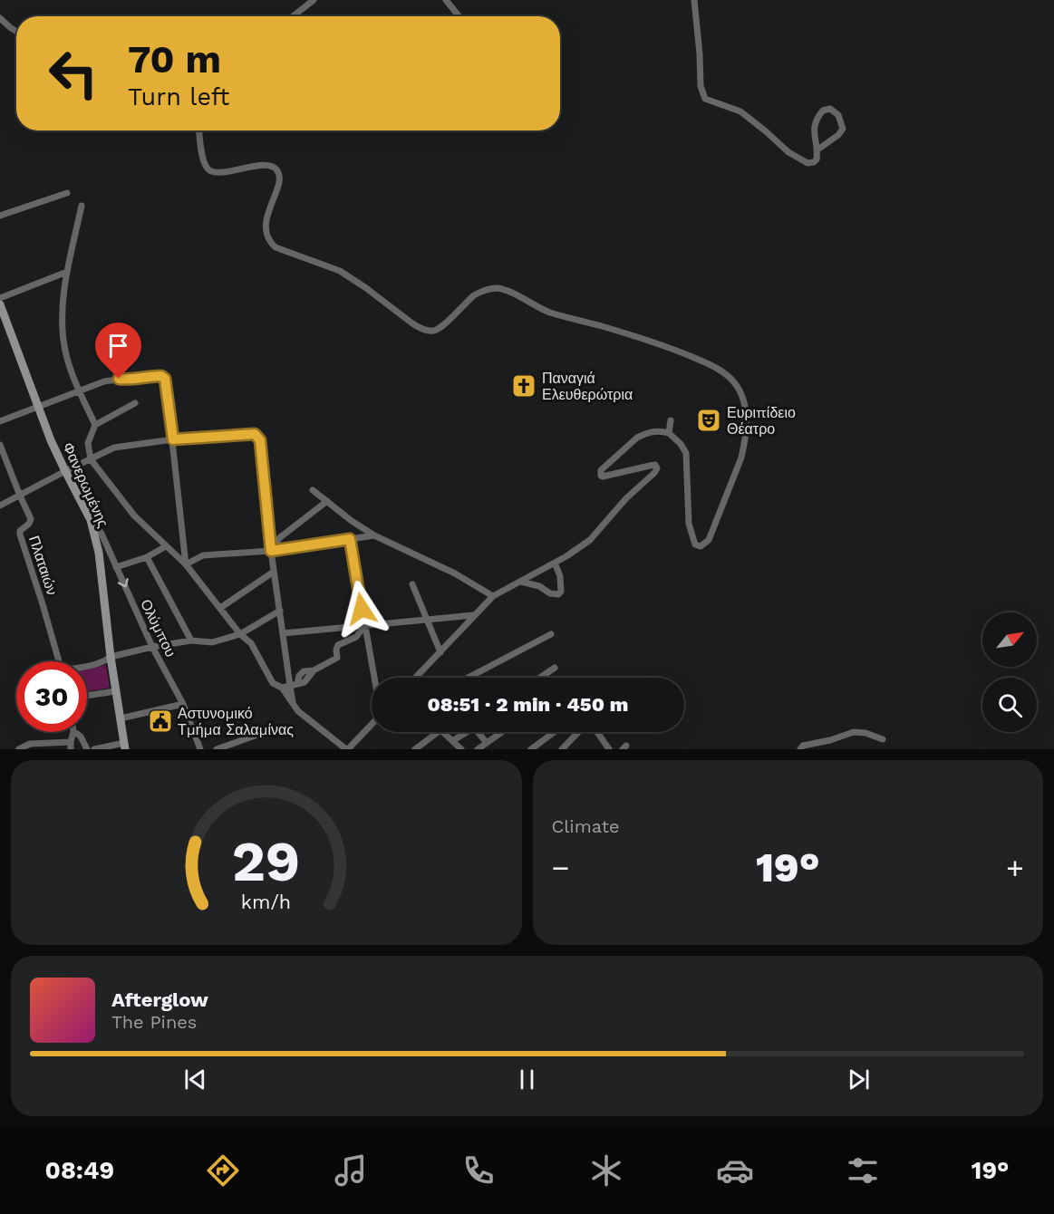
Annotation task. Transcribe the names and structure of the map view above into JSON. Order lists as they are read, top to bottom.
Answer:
{
  "streets": {
    "main road": ["Φανερωμένης"],
    "street": ["Πλαταιών", "Ολύμπου"]
  },
  "crossings": [
    ["Φανερωμένης", "Ολύμπου"]
  ],
  "places": {
    "church": ["Παναγιά Ελευθερώτρια"],
    "theatre": ["Ευριπίδειο Θέατρο"],
    "public building": ["Αστυνομικό Τμήμα Σαλαμίνας"]
  },
  "north": "top right",
  "page": {
    "turn": ["70 m", "Turn left"],
    "limit": "30",
    "trip": "08:51 · 2 min · 450 m",
    "tile": "Climate",
    "heat": ["−", "19°", "+"],
    "song": ["Afterglow", "The Pines"],
    "tabs": ["08:49", "19°"],
    "gauge": ["29", "km/h"]
  }
}
